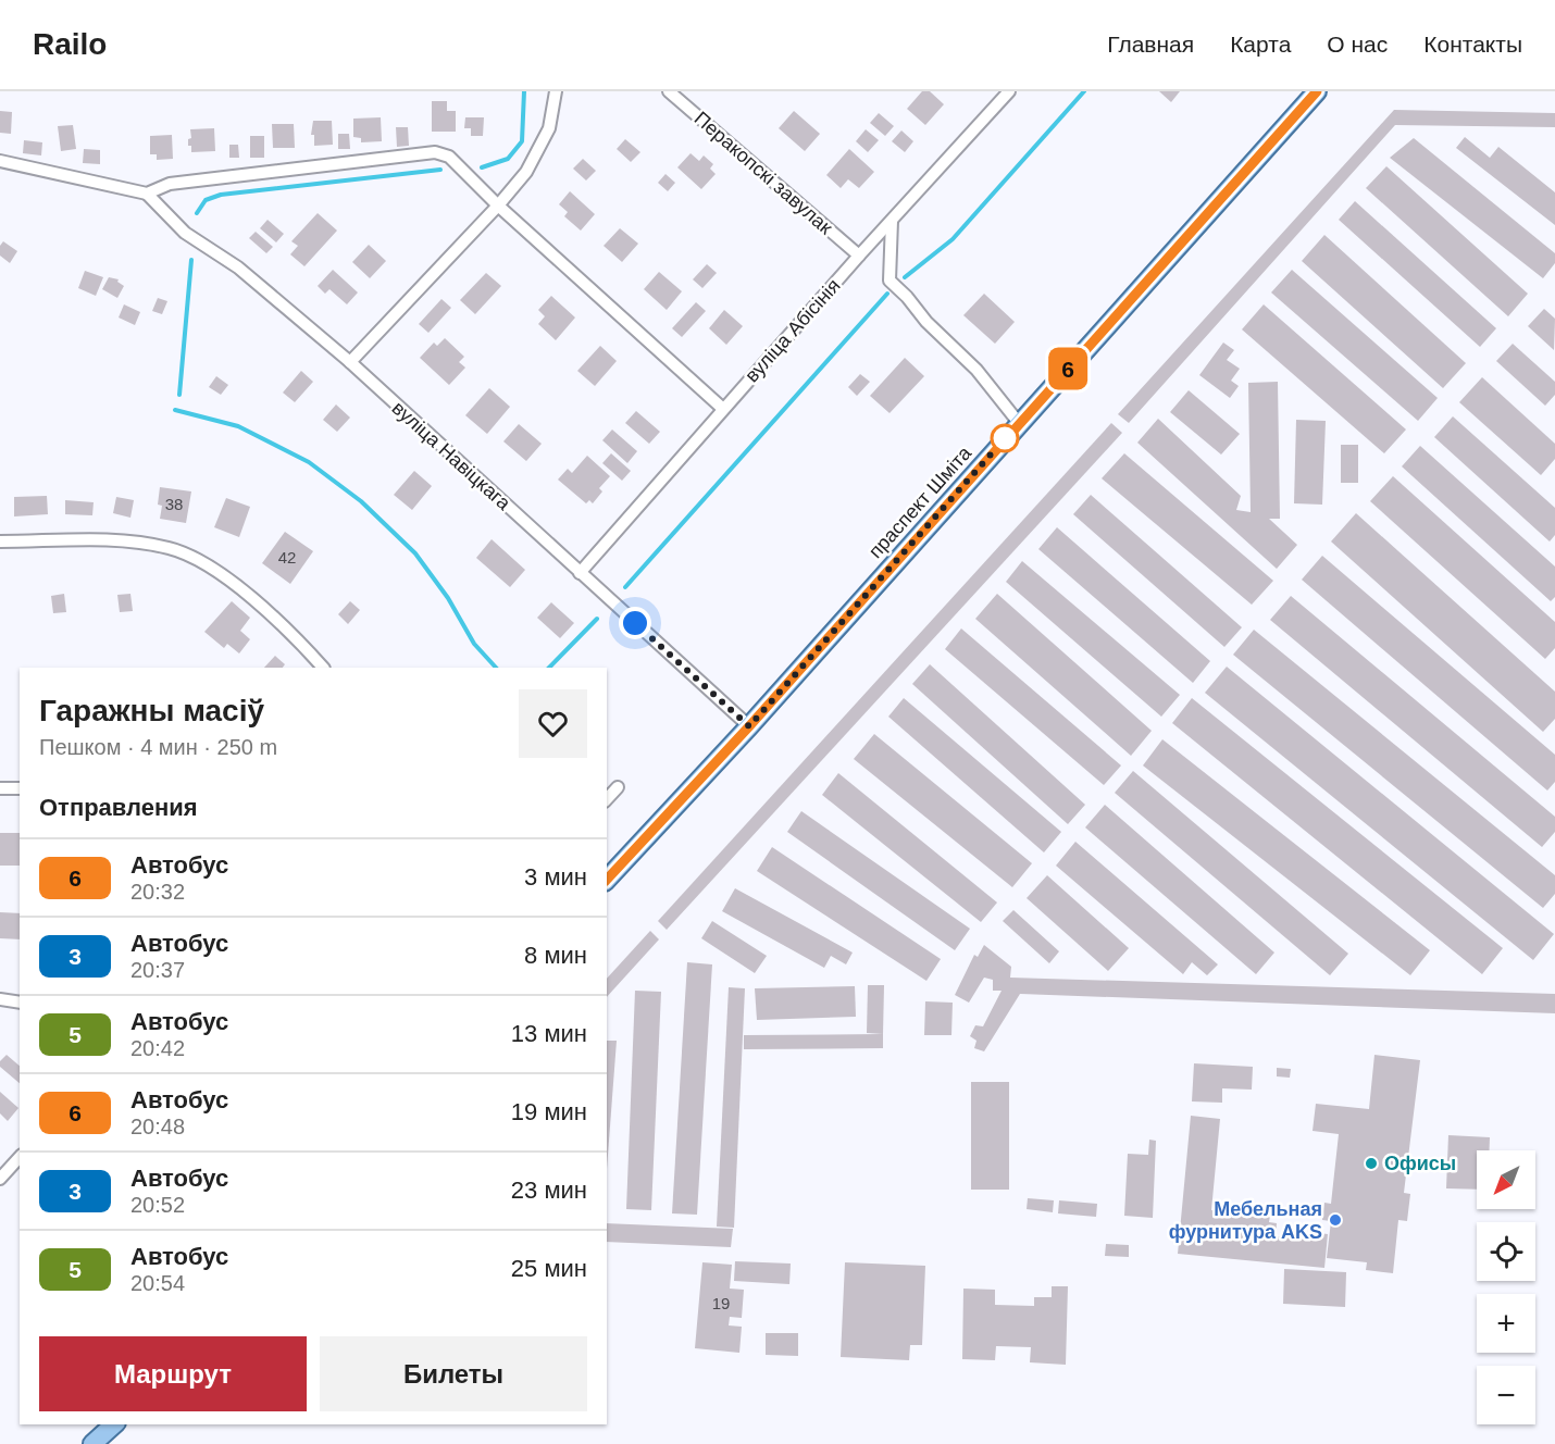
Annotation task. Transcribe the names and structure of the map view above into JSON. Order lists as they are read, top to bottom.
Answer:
{
  "streets": {
    "main road": ["праспект Шміта"],
    "street": ["Перакопскі завулак", "вуліца Абісінія", "вуліца Навіцкага"]
  },
  "crossings": [
    ["Перакопскі завулак", "вуліца Абісінія"],
    ["вуліца Абісінія", "вуліца Навіцкага"],
    ["вуліца Навіцкага", "праспект Шміта"]
  ],
  "places": ["Офисы", "Мебельная фурнитура AKS"],
  "lines": ["bus line 6"],
  "house_numbers": ["38", "42", "19"],
  "north": "bottom left",
  "page": {
    "header": "Railo",
    "nav": [
      "Главная",
      "Карта",
      "О нас",
      "Контакты"
    ],
    "on_map": "6",
    "heading": [
      ["Гаражны масіў", "Пешком · 4 мин · 250 m"],
      "Отправления"
    ],
    "list": [
      {
        "mark": "6",
        "name": "Автобус",
        "note": "20:32",
        "value": "3 мин"
      },
      {
        "mark": "3",
        "name": "Автобус",
        "note": "20:37",
        "value": "8 мин"
      },
      {
        "mark": "5",
        "name": "Автобус",
        "note": "20:42",
        "value": "13 мин"
      },
      {
        "mark": "6",
        "name": "Автобус",
        "note": "20:48",
        "value": "19 мин"
      },
      {
        "mark": "3",
        "name": "Автобус",
        "note": "20:52",
        "value": "23 мин"
      },
      {
        "mark": "5",
        "name": "Автобус",
        "note": "20:54",
        "value": "25 мин"
      }
    ],
    "map_buttons": ["+", "−"],
    "buttons": ["Маршрут", "Билеты"]
  }
}
